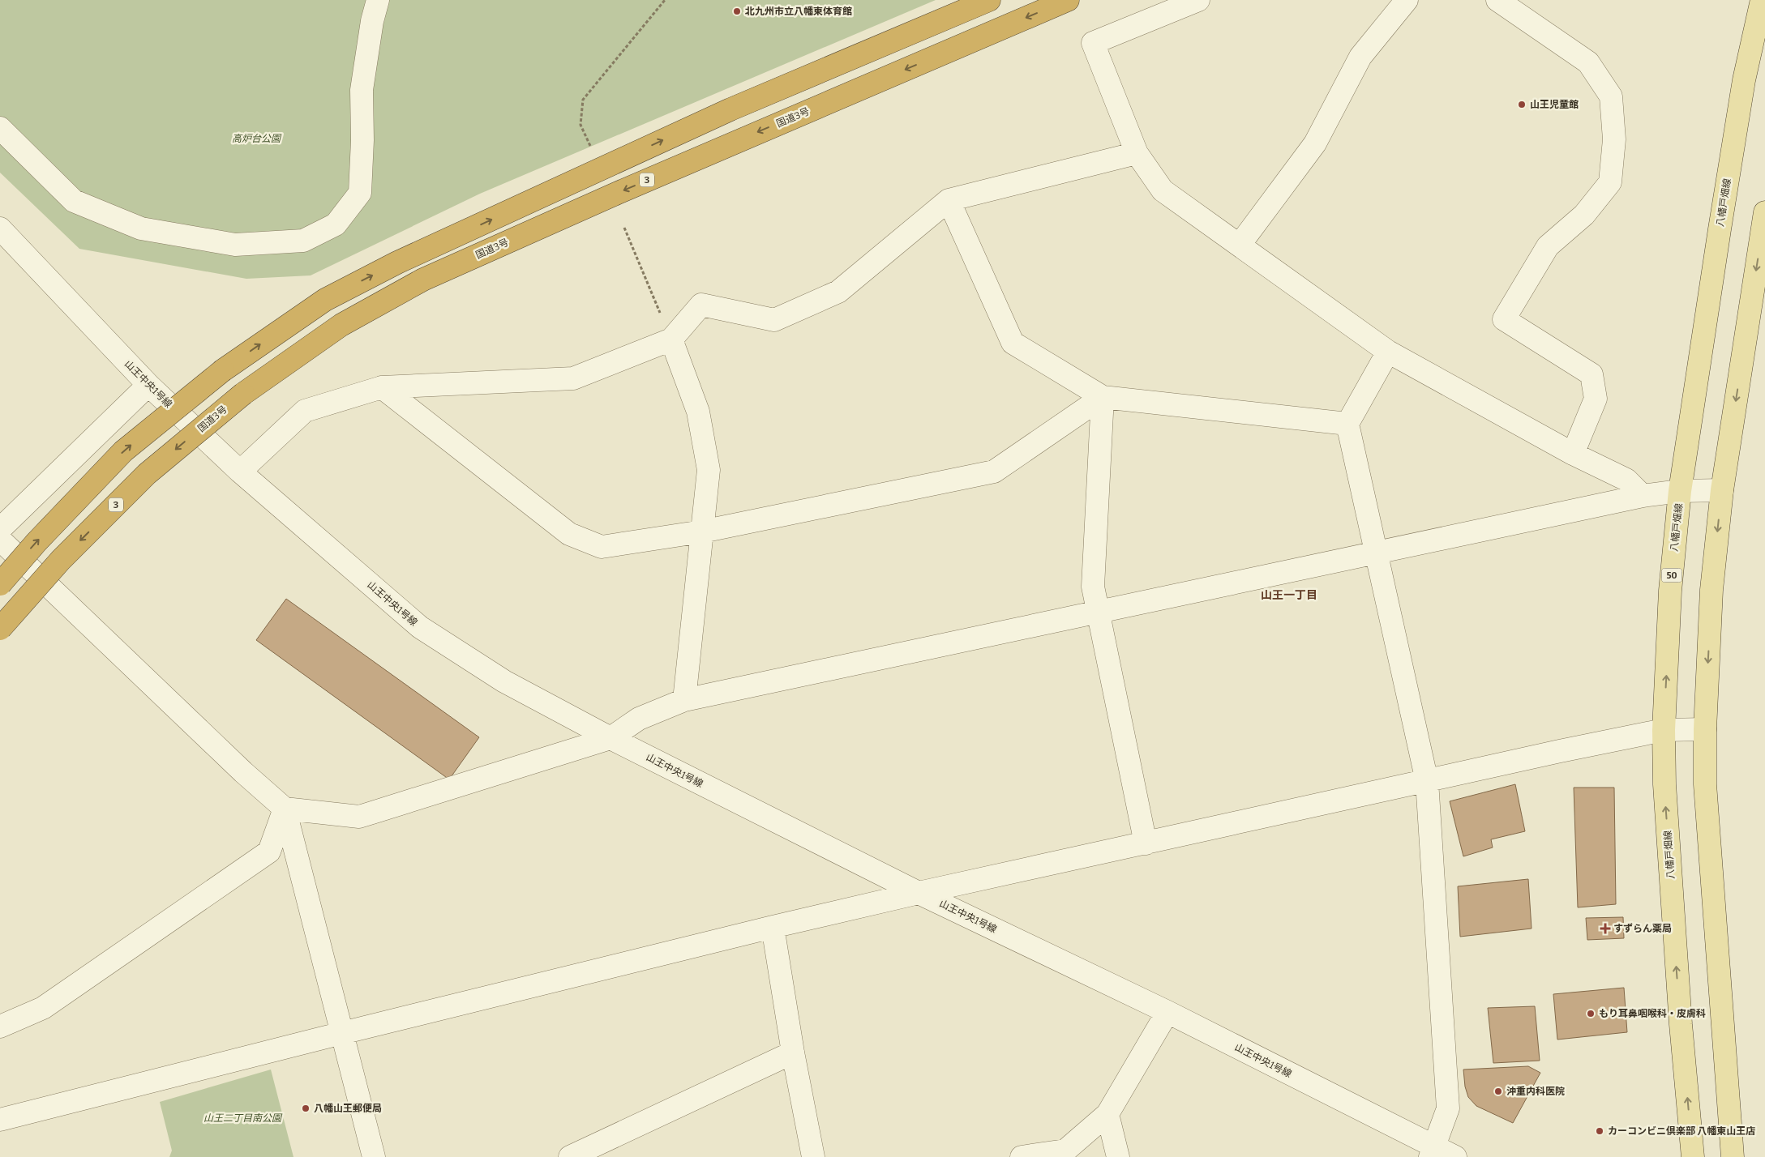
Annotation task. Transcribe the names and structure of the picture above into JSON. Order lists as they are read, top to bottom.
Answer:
{
  "streets": {
    "highway": ["国道3号", "3"],
    "main road": ["八幡戸畑線", "50"],
    "street": ["山王中央1号線"]
  },
  "districts": ["山王一丁目"],
  "parks": ["高炉台公園", "山王二丁目南公園"],
  "places": {
    "other": [
      "北九州市立八幡東体育館",
      "山王児童館",
      "もり耳鼻咽喉科・皮膚科",
      "沖重内科医院",
      "八幡山王郵便局",
      "カーコンビニ倶楽部 八幡東山王店"
    ],
    "health": ["すずらん薬局"]
  }
}
